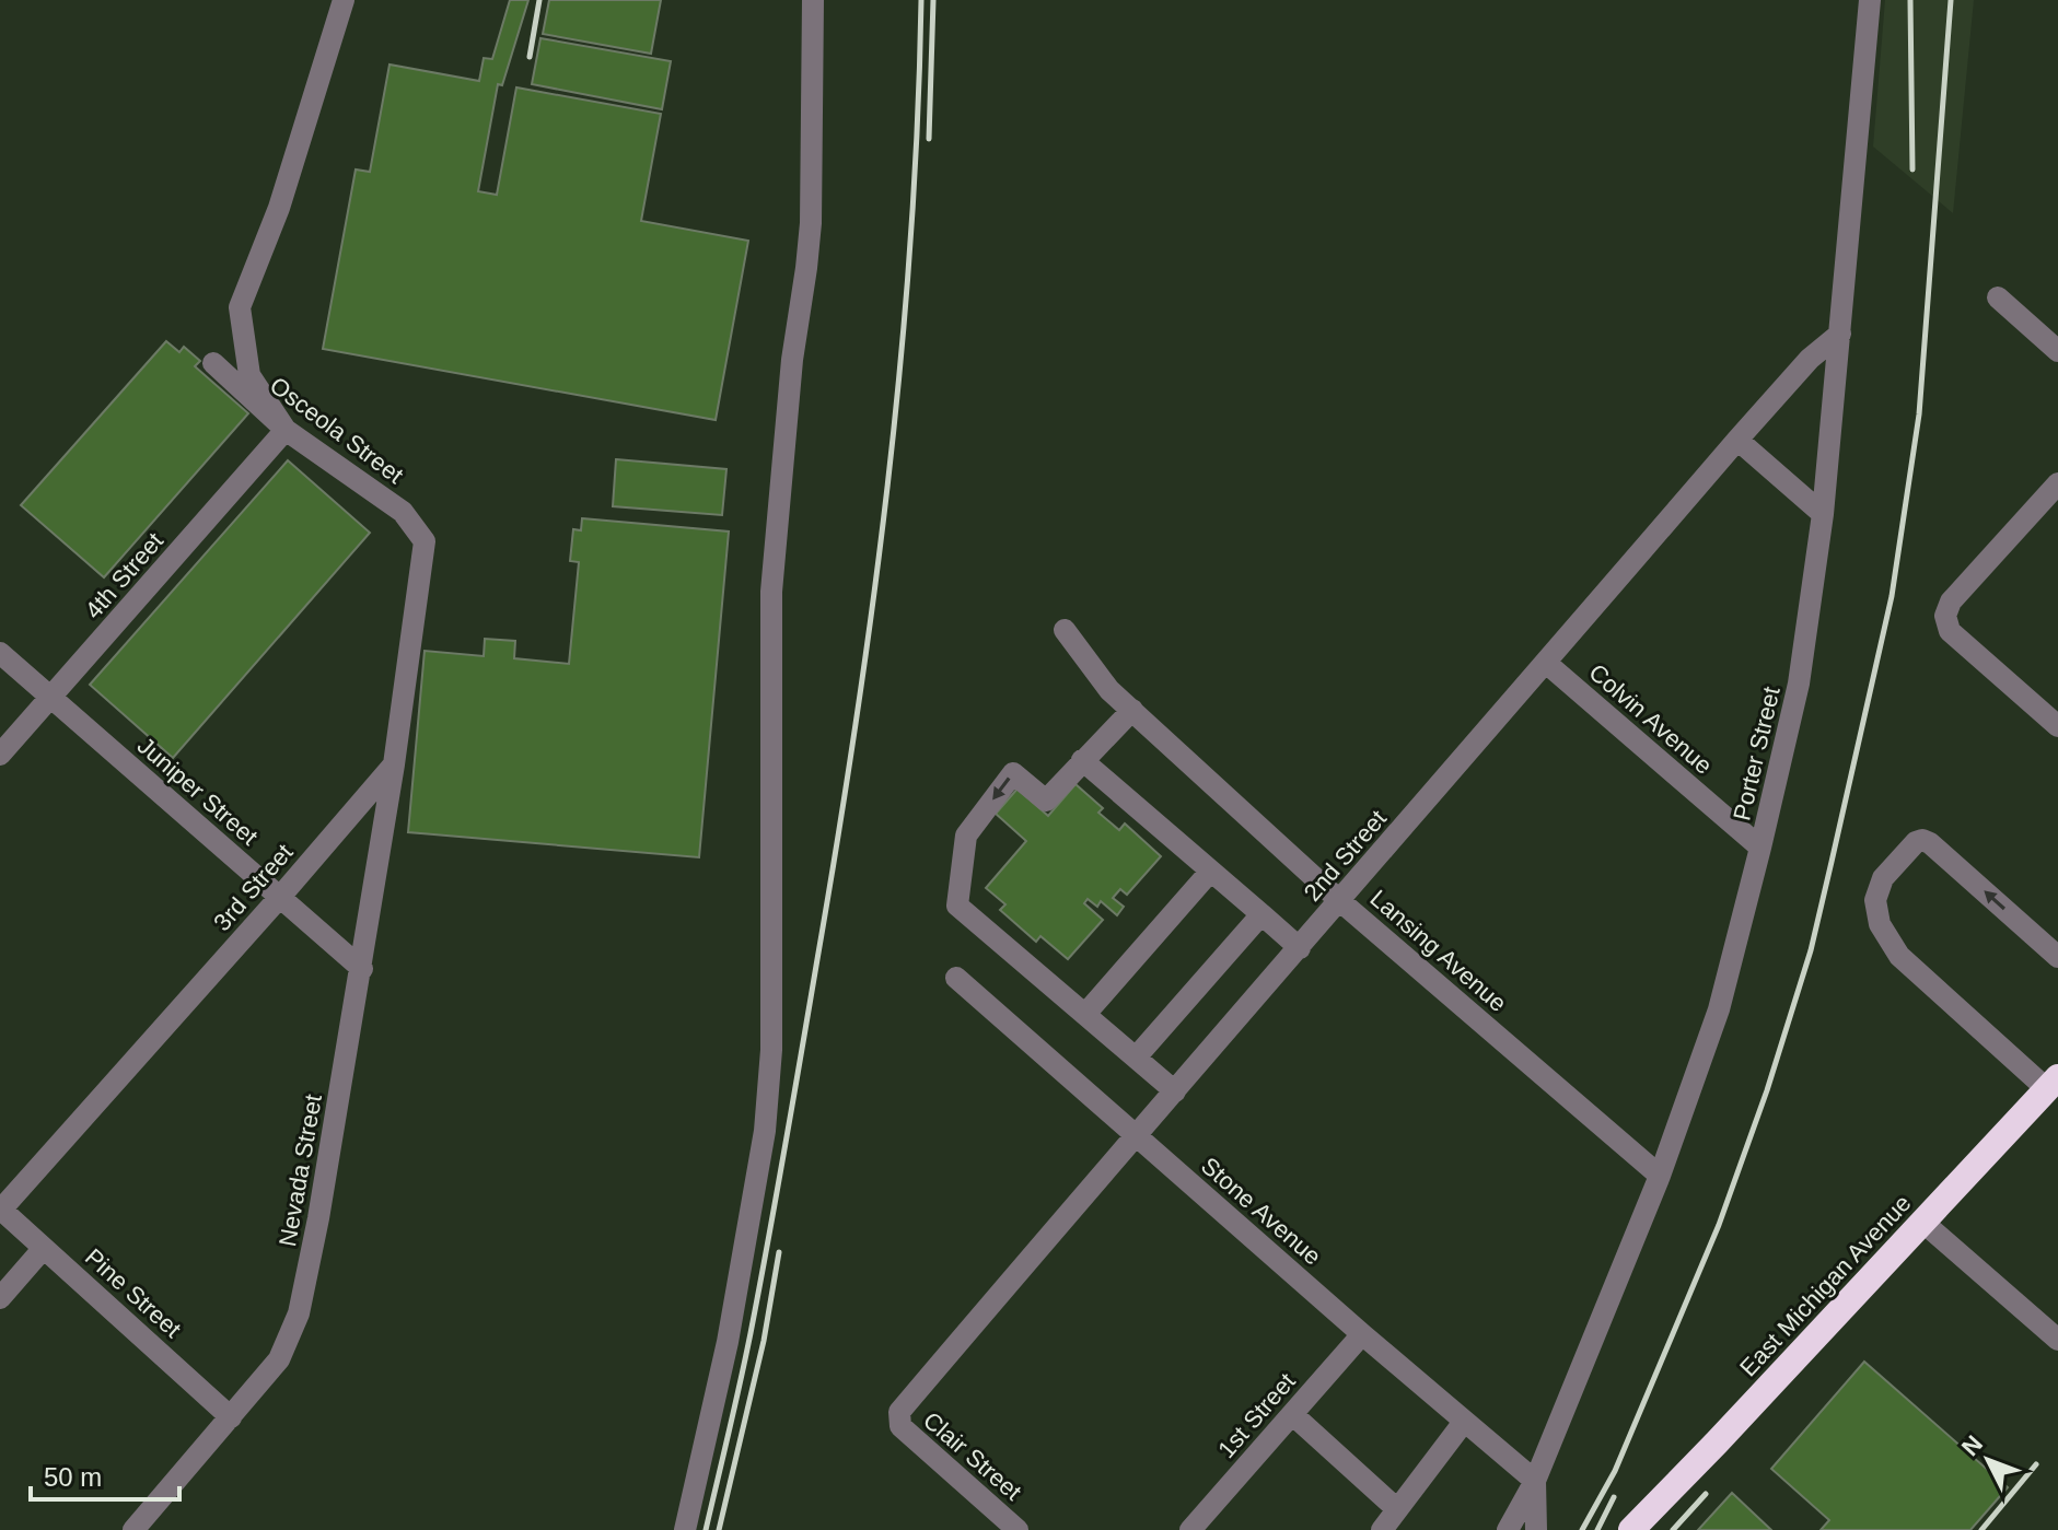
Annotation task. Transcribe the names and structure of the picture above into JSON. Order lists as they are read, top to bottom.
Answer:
{
  "streets": {
    "highway": ["East Michigan Avenue"],
    "street": [
      "Osceola Street",
      "4th Street",
      "Colvin Avenue",
      "Porter Street",
      "Juniper Street",
      "2nd Street",
      "3rd Street",
      "Lansing Avenue",
      "Nevada Street",
      "Stone Avenue",
      "Pine Street",
      "1st Street",
      "Clair Street"
    ]
  },
  "crossings": [
    ["Osceola Street", "4th Street"],
    ["Osceola Street", "3rd Street"],
    ["Osceola Street", "Nevada Street"],
    ["4th Street", "Juniper Street"],
    ["Colvin Avenue", "Porter Street"],
    ["Colvin Avenue", "2nd Street"],
    ["Porter Street", "2nd Street"],
    ["Porter Street", "Lansing Avenue"],
    ["Porter Street", "Stone Avenue"],
    ["Juniper Street", "3rd Street"],
    ["Juniper Street", "Nevada Street"],
    ["2nd Street", "Lansing Avenue"],
    ["2nd Street", "Stone Avenue"],
    ["2nd Street", "Clair Street"],
    ["3rd Street", "Nevada Street"],
    ["3rd Street", "Pine Street"],
    ["Nevada Street", "Pine Street"],
    ["Stone Avenue", "1st Street"]
  ],
  "scale_bar": "50 m",
  "north": "top left"
}
